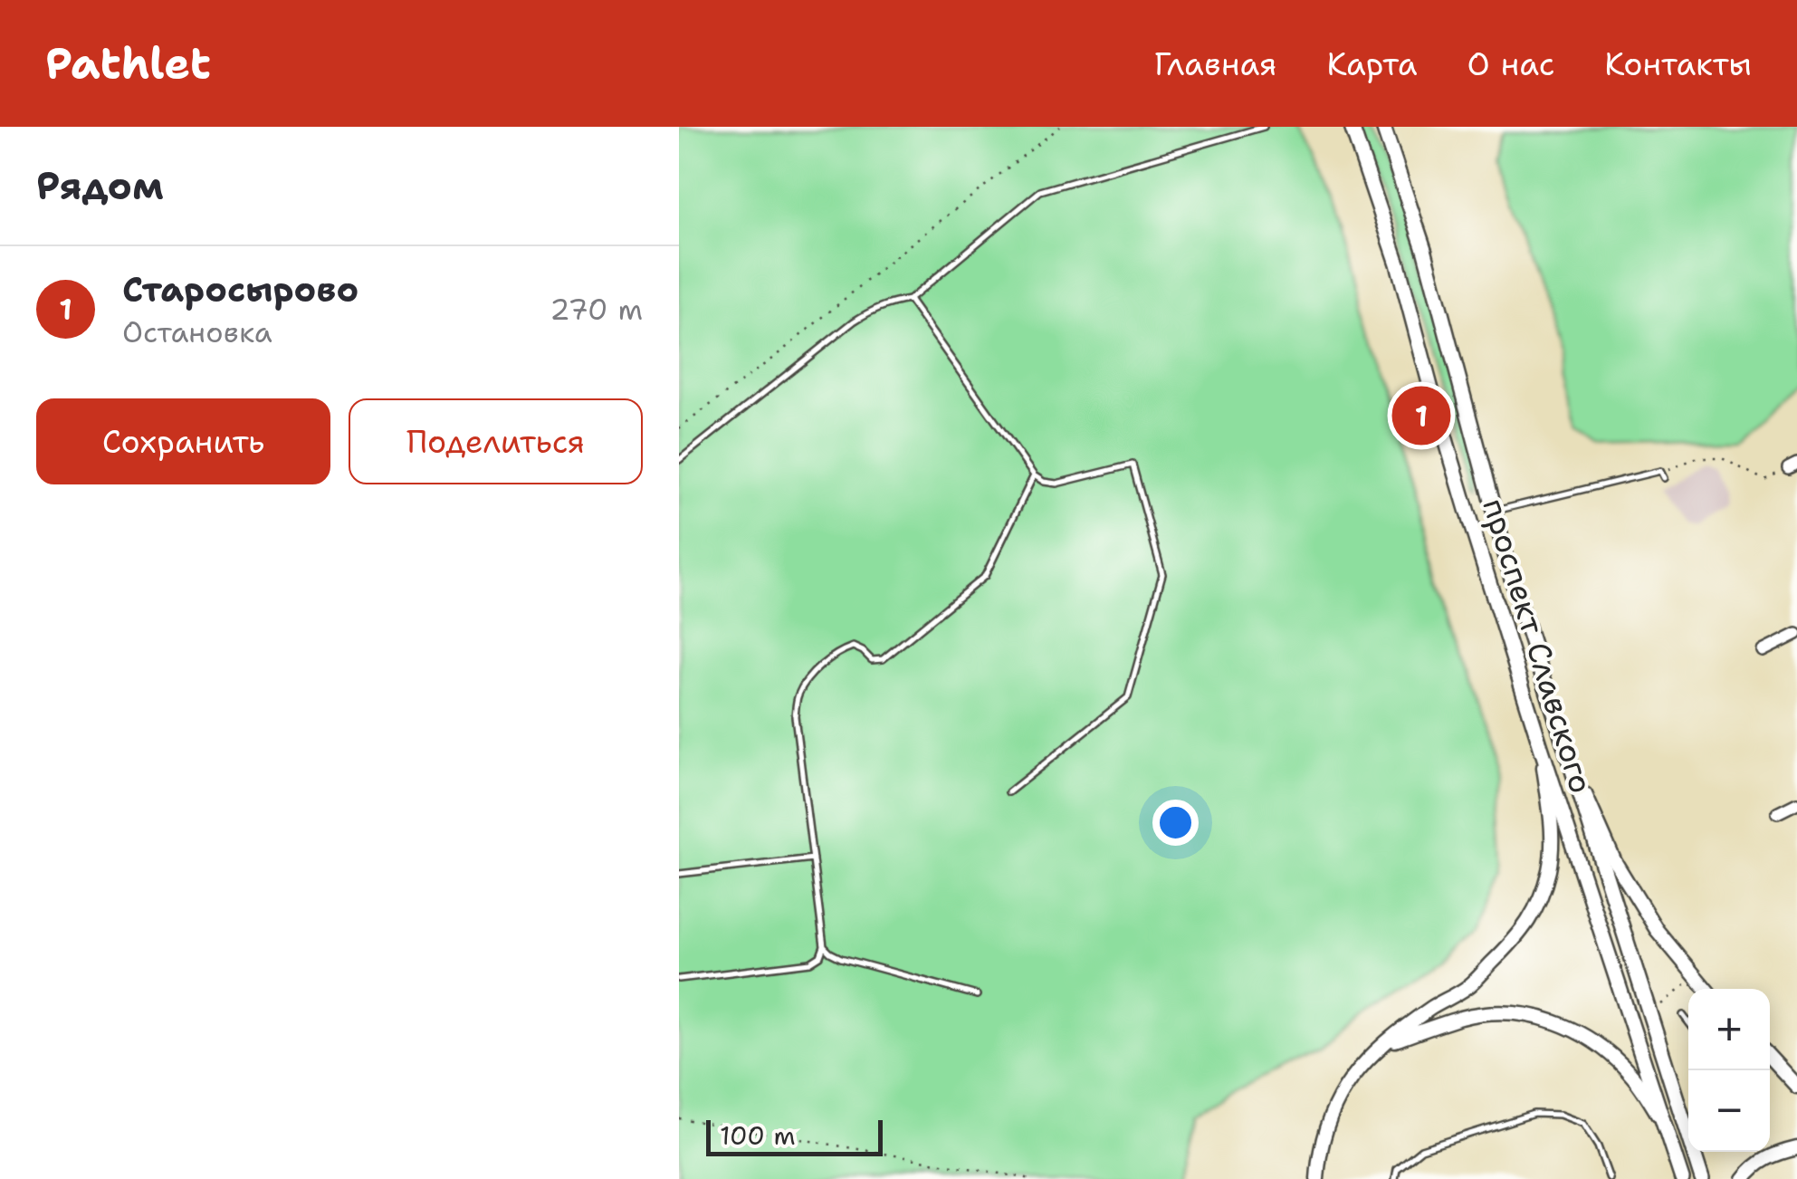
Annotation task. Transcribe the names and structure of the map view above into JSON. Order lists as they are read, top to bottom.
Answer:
{
  "streets": {
    "main road": ["проспект Славского"]
  },
  "scale_bar": "100 m",
  "page": {
    "header": "Pathlet",
    "nav": [
      "Главная",
      "Карта",
      "О нас",
      "Контакты"
    ],
    "heading": "Рядом",
    "list": [
      {
        "mark": "1",
        "name": "Старосырово",
        "note": "Остановка",
        "value": "270 m"
      }
    ],
    "buttons": ["Сохранить", "Поделиться"],
    "pins": "1",
    "map_buttons": ["+", "−"],
    "scale": "100 m"
  }
}
